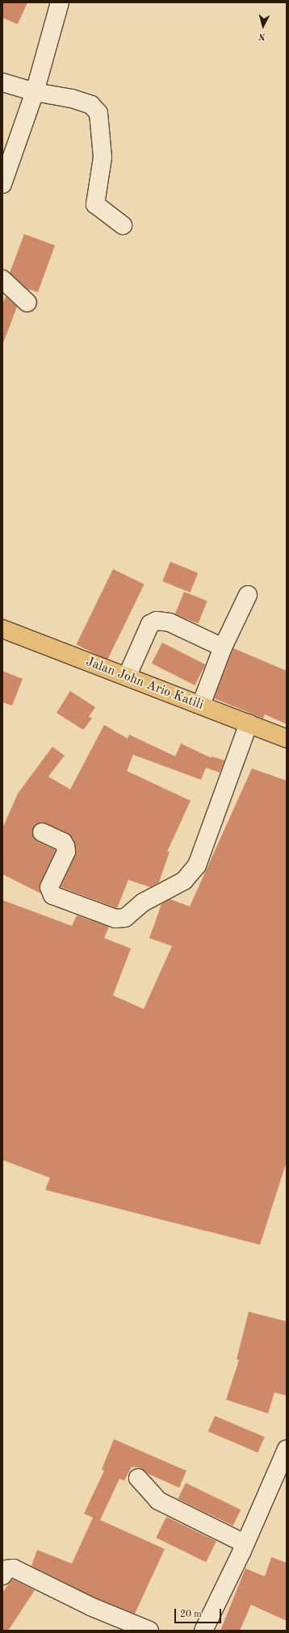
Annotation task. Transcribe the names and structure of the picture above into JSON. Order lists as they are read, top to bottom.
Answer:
{
  "streets": {
    "main road": ["Jalan John Ario Katili"]
  },
  "scale_bar": "20 m",
  "north": "bottom"
}
